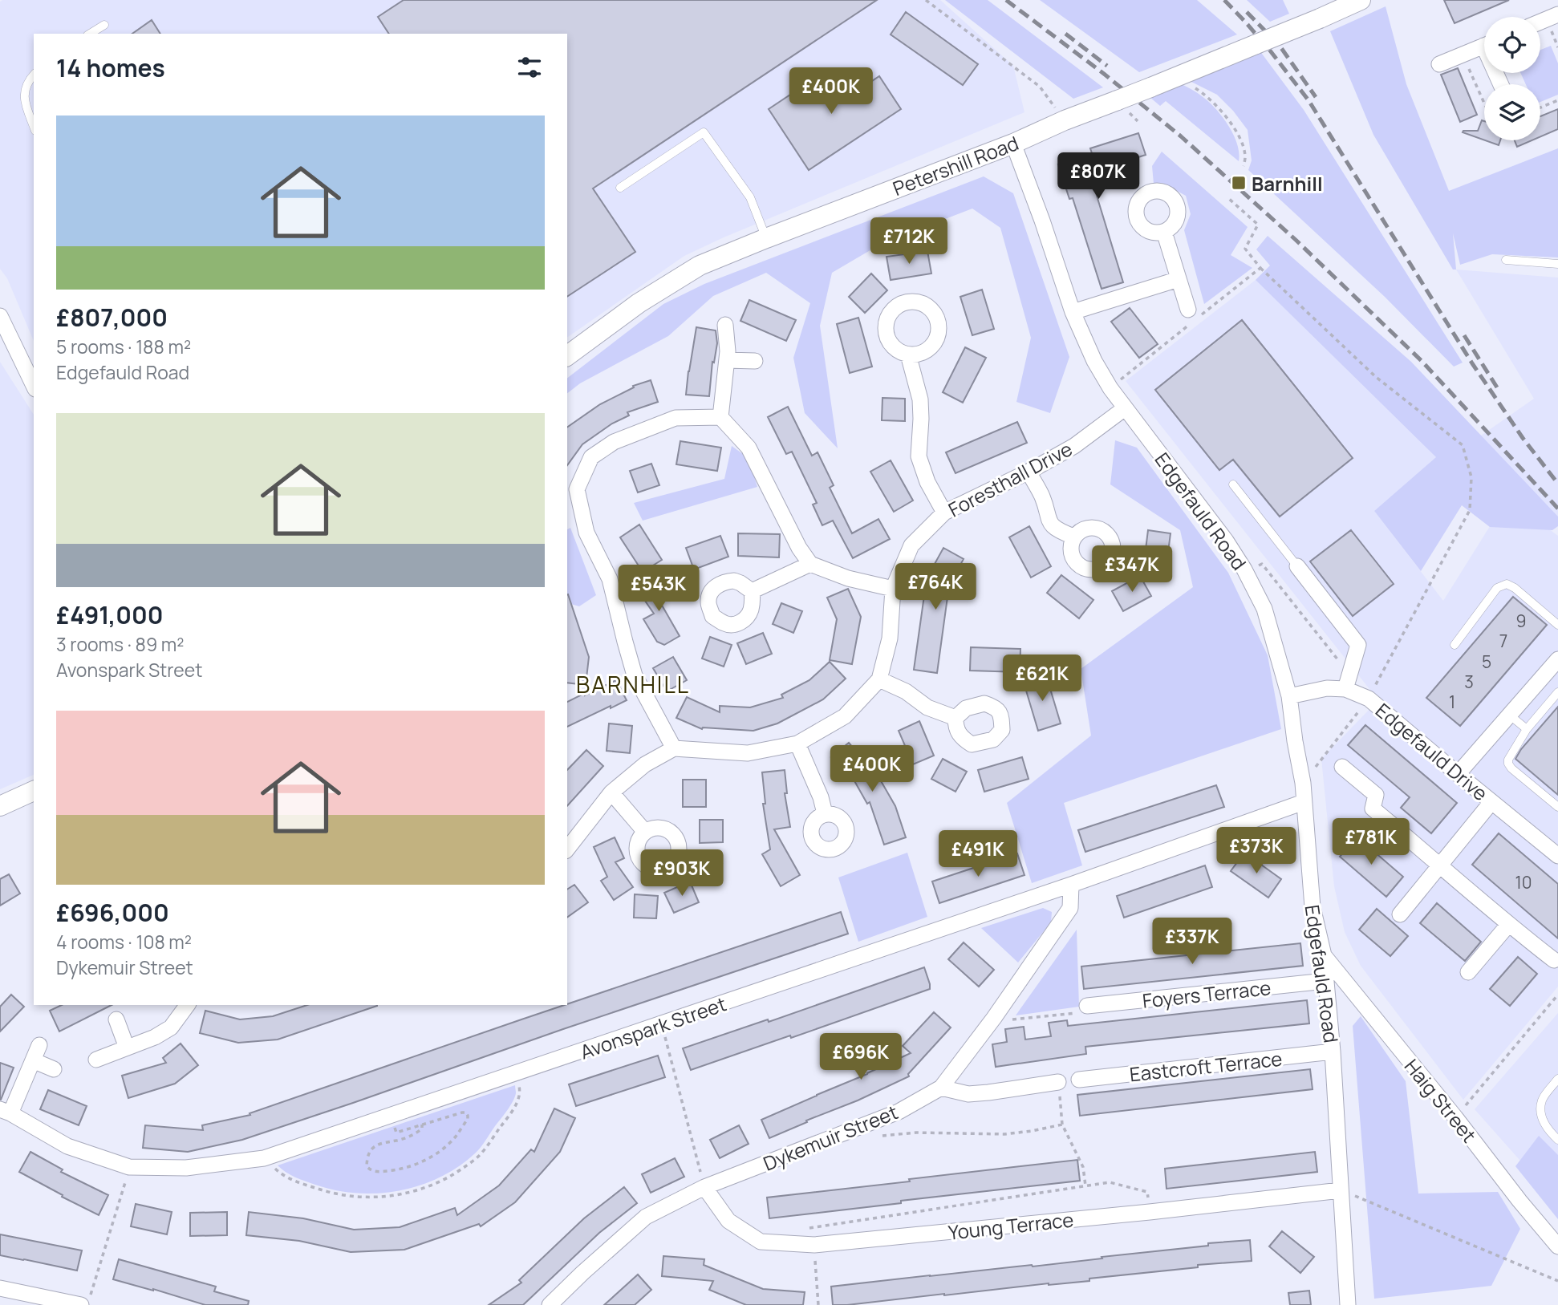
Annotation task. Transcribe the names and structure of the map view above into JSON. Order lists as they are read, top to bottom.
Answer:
{
  "streets": {
    "street": [
      "Petershill Road",
      "Foresthall Drive",
      "Edgefauld Road",
      "Edgefauld Drive",
      "Foyers Terrace",
      "Avonspark Street",
      "Eastcroft Terrace",
      "Haig Street",
      "Dykemuir Street",
      "Young Terrace"
    ]
  },
  "crossings": [
    ["Petershill Road", "Edgefauld Road"],
    ["Foresthall Drive", "Edgefauld Road"],
    ["Edgefauld Road", "Edgefauld Drive"],
    ["Edgefauld Road", "Foyers Terrace"],
    ["Edgefauld Road", "Avonspark Street"],
    ["Edgefauld Road", "Eastcroft Terrace"],
    ["Edgefauld Road", "Haig Street"],
    ["Edgefauld Road", "Young Terrace"],
    ["Avonspark Street", "Dykemuir Street"],
    ["Dykemuir Street", "Young Terrace"]
  ],
  "districts": ["BARNHILL"],
  "places": {
    "transit": ["Barnhill"]
  },
  "house_numbers": [
    "9",
    "7",
    "5",
    "3",
    "1",
    "10"
  ],
  "page": {
    "heading": "14 homes",
    "price": [
      "£400K",
      "£807K",
      "£712K",
      "£347K",
      "£764K",
      "£543K",
      "£621K",
      "£400K",
      "£781K",
      "£373K",
      "£491K",
      "£903K",
      "£337K",
      "£696K"
    ],
    "list": [
      {
        "name": "£807,000",
        "note": "5 rooms · 188 m² · Edgefauld Road"
      },
      {
        "name": "£491,000",
        "note": "3 rooms · 89 m² · Avonspark Street"
      },
      {
        "name": "£696,000",
        "note": "4 rooms · 108 m² · Dykemuir Street"
      }
    ]
  }
}
